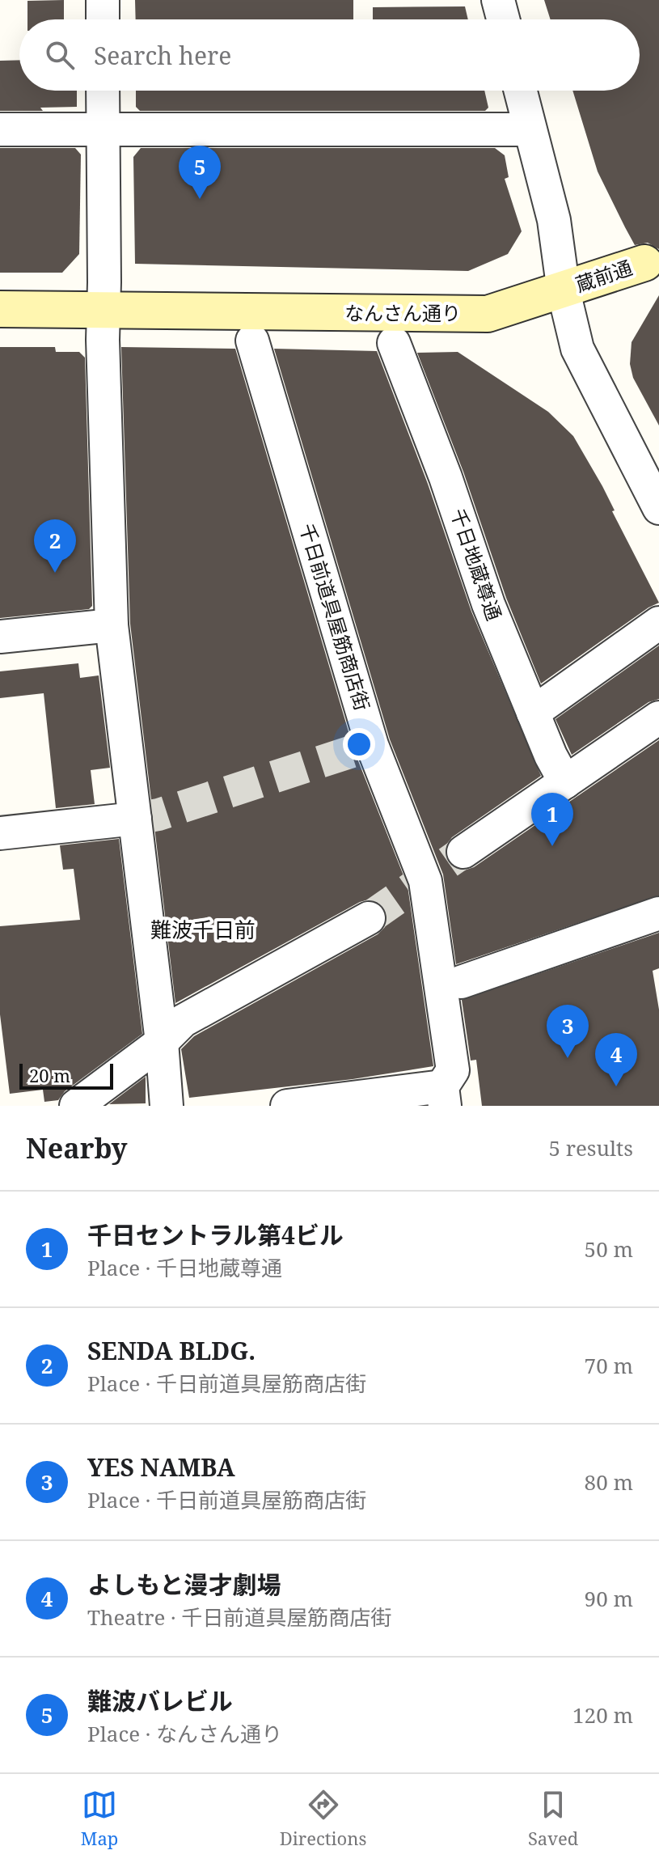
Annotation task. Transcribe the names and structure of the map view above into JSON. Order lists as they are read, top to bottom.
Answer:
{
  "streets": {
    "street": [
      "蔵前通",
      "なんさん通り",
      "千日地蔵尊通",
      "千日前道具屋筋商店街"
    ]
  },
  "crossings": [
    ["蔵前通", "なんさん通り"]
  ],
  "districts": ["難波千日前"],
  "scale_bar": "20 m",
  "page": {
    "search": "Search here",
    "pins": [
      "5",
      "2",
      "1",
      "3",
      "4"
    ],
    "scale": "20 m",
    "heading": ["Nearby", "5 results"],
    "list": [
      {
        "mark": "1",
        "name": "千日セントラル第4ビル",
        "note": "Place · 千日地蔵尊通",
        "value": "50 m"
      },
      {
        "mark": "2",
        "name": "SENDA BLDG.",
        "note": "Place · 千日前道具屋筋商店街",
        "value": "70 m"
      },
      {
        "mark": "3",
        "name": "YES NAMBA",
        "note": "Place · 千日前道具屋筋商店街",
        "value": "80 m"
      },
      {
        "mark": "4",
        "name": "よしもと漫才劇場",
        "note": "Theatre · 千日前道具屋筋商店街",
        "value": "90 m"
      },
      {
        "mark": "5",
        "name": "難波バレビル",
        "note": "Place · なんさん通り",
        "value": "120 m"
      }
    ],
    "nav": ["Map", "Directions", "Saved"]
  }
}
